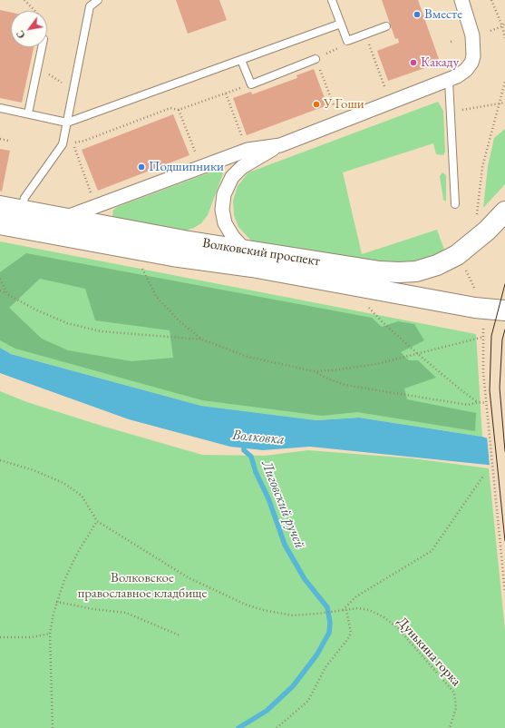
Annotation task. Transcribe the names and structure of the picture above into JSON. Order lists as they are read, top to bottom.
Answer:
{
  "streets": {
    "street": ["Волковский проспект"],
    "path": ["Дунькина горка"]
  },
  "water": ["Волковка", "Лиговский ручей"],
  "parks": ["Волковское православное кладбище"],
  "places": [
    "Вместе",
    "Какаду",
    "У Гоши",
    "Подшипники"
  ],
  "north": "bottom left"
}
